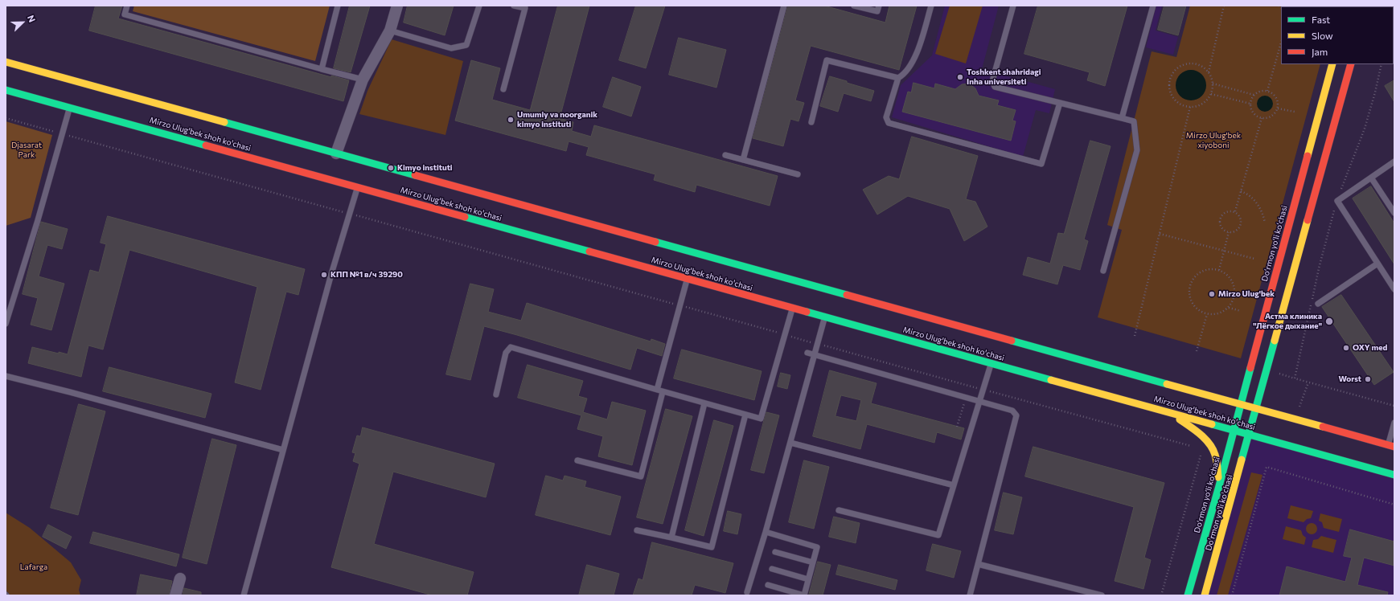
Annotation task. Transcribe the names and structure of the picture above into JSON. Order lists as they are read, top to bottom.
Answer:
{
  "streets": {
    "main road": ["Mirzo Ulug'bek shoh ko'chasi", "Do‘rmon yo‘li ko‘chasi", "Do'rmon yo'li ko'chasi"]
  },
  "crossings": [
    ["Mirzo Ulug'bek shoh ko'chasi", "Do‘rmon yo‘li ko‘chasi"],
    ["Mirzo Ulug'bek shoh ko'chasi", "Do'rmon yo'li ko'chasi"]
  ],
  "parks": ["Mirzo Ulug'bek xiyoboni", "Djasarat Park", "Lafarga"],
  "places": [
    "Toshkent shahridagi Inha universiteti",
    "Umumiy va noorganik kimyo instituti",
    "Kimyo instituti",
    "КПП №1 в/ч 39290",
    "Mirzo Ulug'bek",
    "Астма клиника \"Лёгкое дыхание\"",
    "OXY med",
    "Worst"
  ],
  "legend": ["Fast", "Slow", "Jam"],
  "north": "top right"
}
